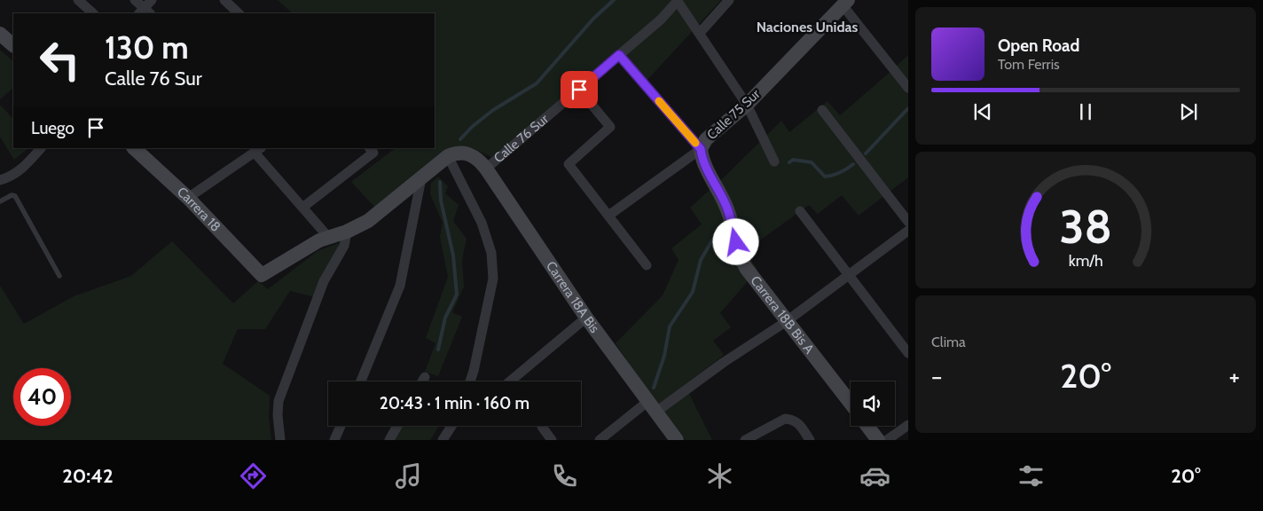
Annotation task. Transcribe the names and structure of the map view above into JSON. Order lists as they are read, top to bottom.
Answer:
{
  "streets": {
    "street": [
      "Calle 75 Sur",
      "Calle 76 Sur",
      "Carrera 18",
      "Carrera 18A Bis",
      "Carrera 18B Bis A"
    ]
  },
  "crossings": [
    ["Calle 75 Sur", "Carrera 18B Bis A"],
    ["Calle 76 Sur", "Carrera 18A Bis"],
    ["Calle 76 Sur", "Carrera 18B Bis A"]
  ],
  "districts": ["Naciones Unidas"],
  "page": {
    "turn": ["130 m", "Calle 76 Sur"],
    "song": ["Open Road", "Tom Ferris"],
    "then": "Luego",
    "tile": "Clima",
    "heat": ["−", "20°", "+"],
    "limit": "40",
    "trip": "20:43 · 1 min · 160 m",
    "tabs": ["20:42", "20°"],
    "gauge": ["38", "km/h"]
  }
}
